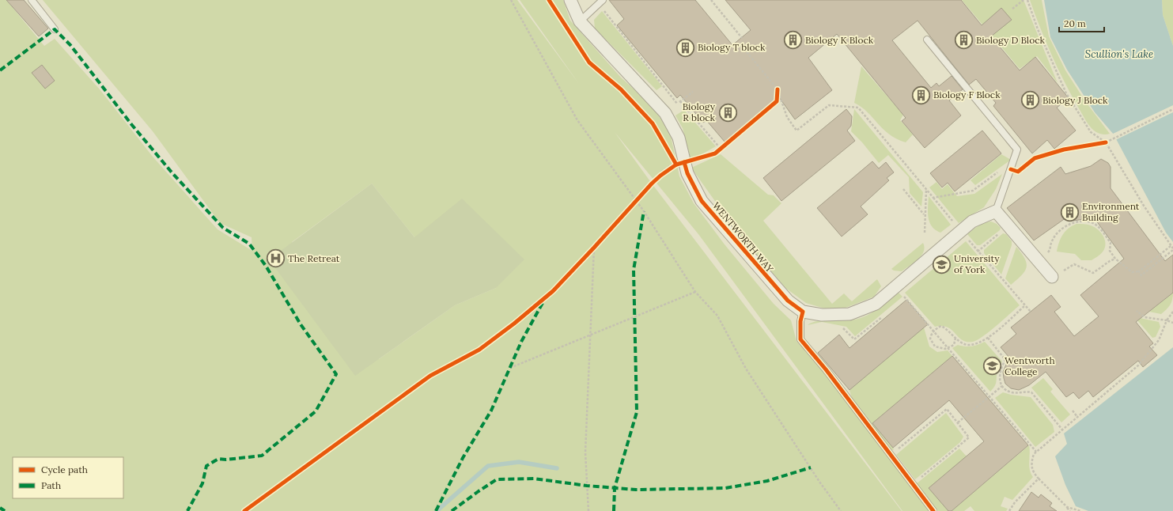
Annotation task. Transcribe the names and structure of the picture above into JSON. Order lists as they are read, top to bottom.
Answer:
{
  "streets": {
    "street": ["WENTWORTH WAY"]
  },
  "water": ["Scullion's Lake"],
  "places": {
    "building": [
      "Biology K Block",
      "Biology D Block",
      "Biology T block",
      "Biology F Block",
      "Biology J Block",
      "Biology R block",
      "Environment Building"
    ],
    "hospital": ["The Retreat"],
    "school or university": ["University of York", "Wentworth College"]
  },
  "legend": ["Cycle path", "Path"],
  "scale_bar": "20 m"
}
